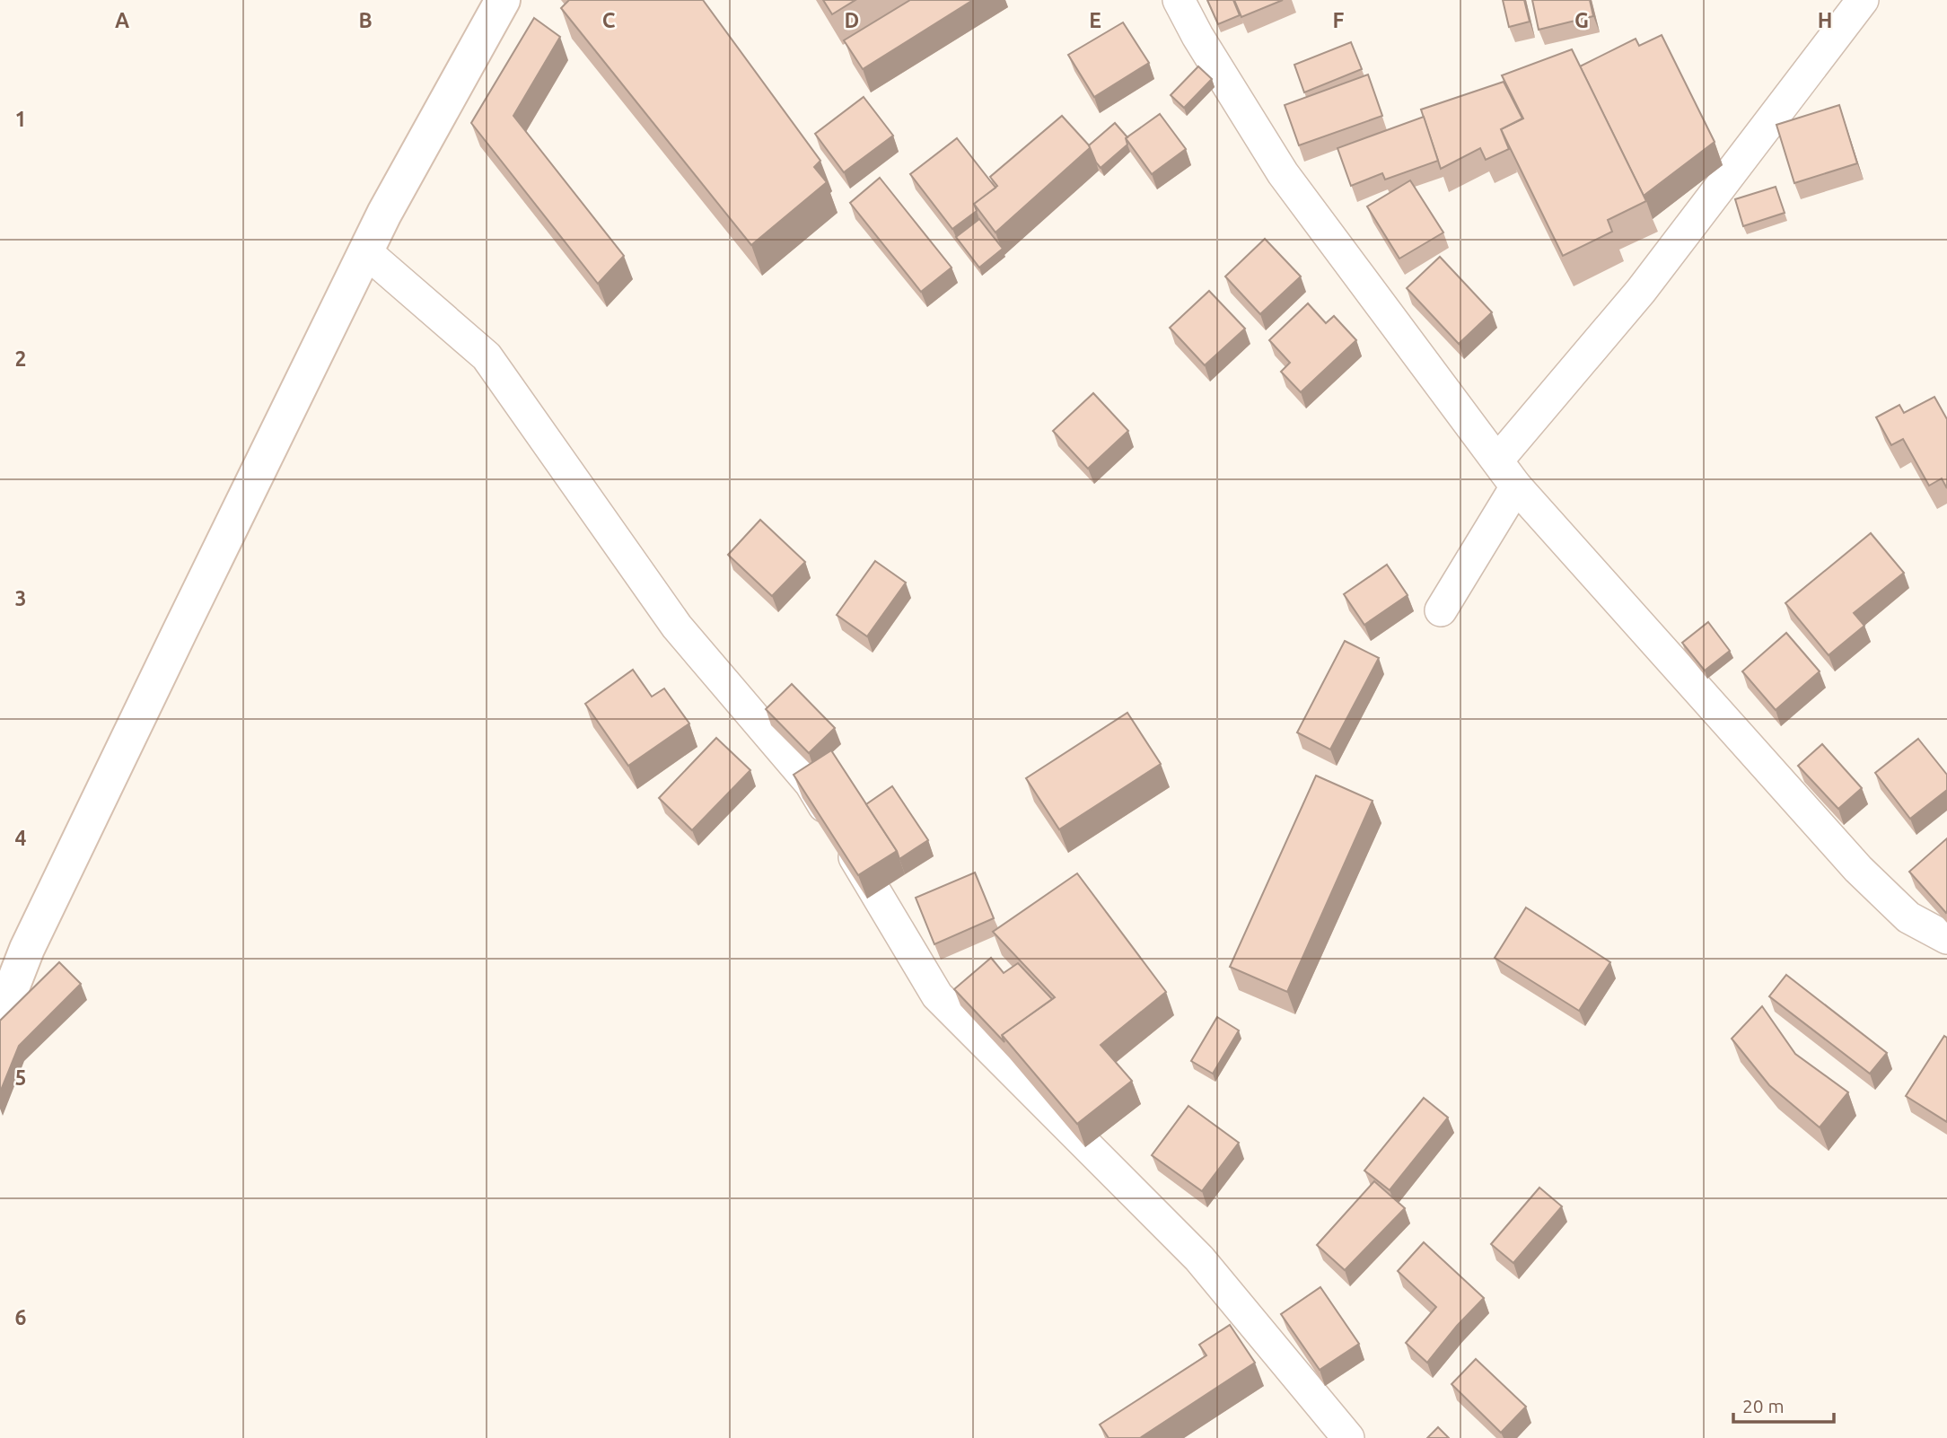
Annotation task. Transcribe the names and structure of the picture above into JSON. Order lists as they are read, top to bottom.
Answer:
{
  "scale_bar": "20 m",
  "grid": {
    "columns": [
      "A",
      "B",
      "C",
      "D",
      "E",
      "F",
      "G",
      "H"
    ],
    "rows": [
      "1",
      "2",
      "3",
      "4",
      "5",
      "6"
    ]
  }
}
